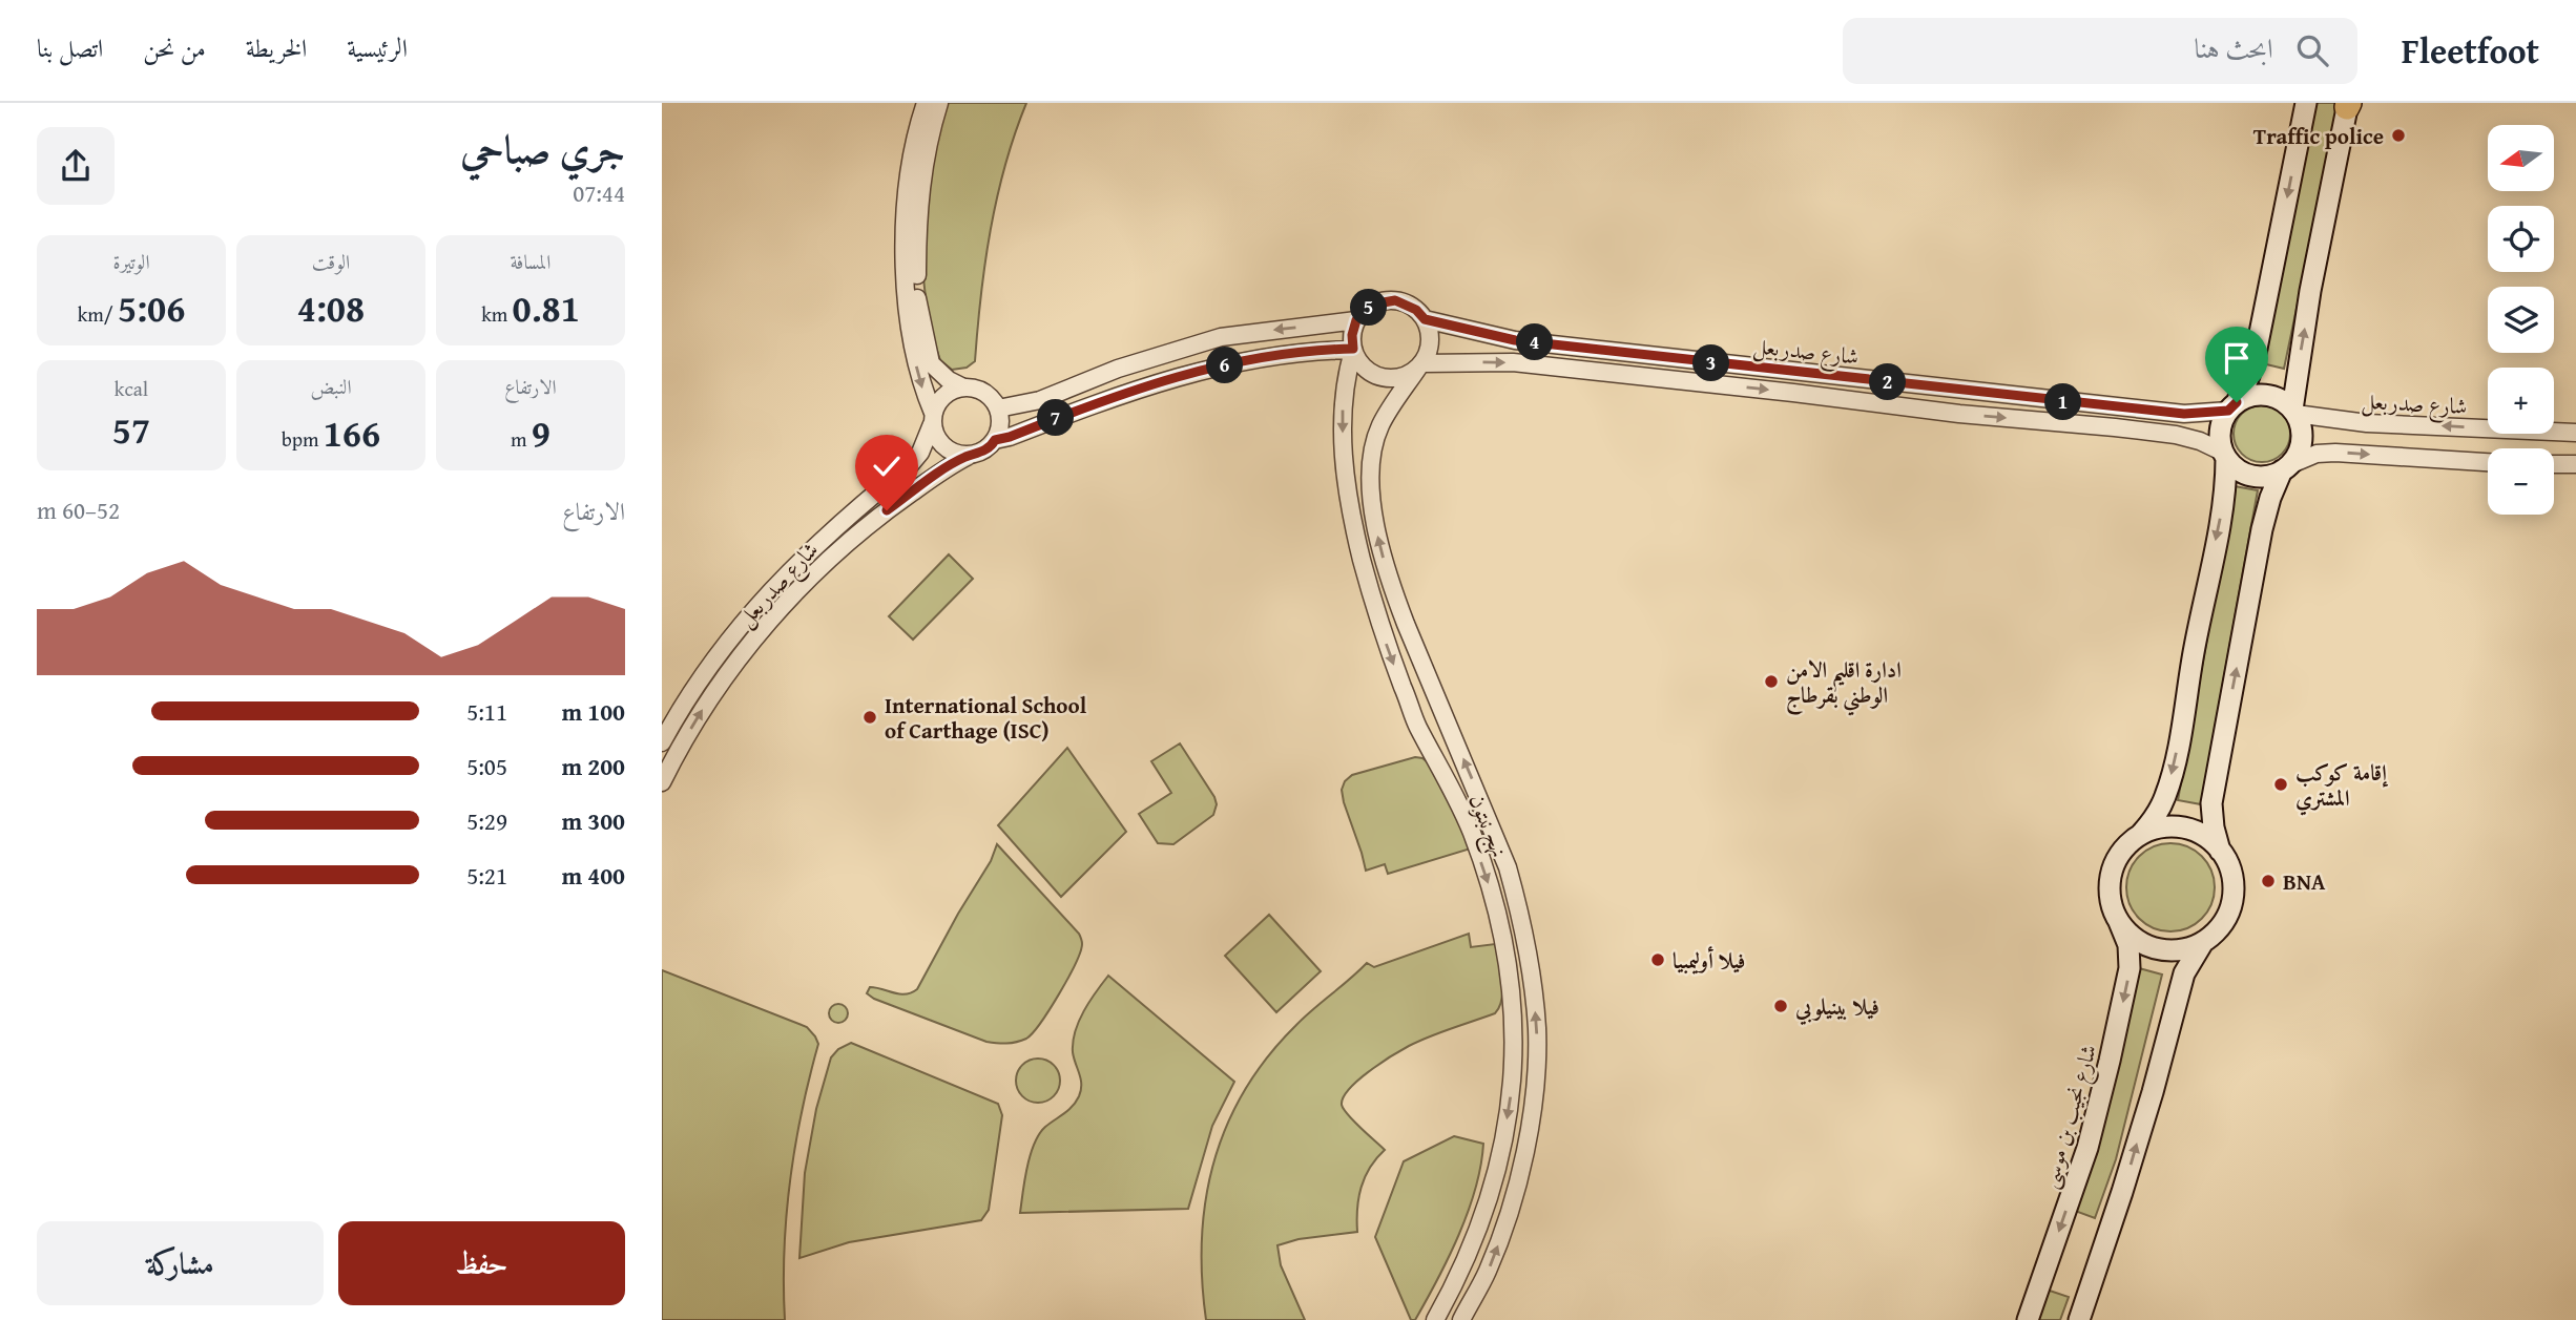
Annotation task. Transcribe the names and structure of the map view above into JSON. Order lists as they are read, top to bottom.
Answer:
{
  "streets": {
    "main road": ["شارع نجيب بن موسى"],
    "street": ["شارع صدربعل", "نهج نبتون"]
  },
  "crossings": [
    ["شارع صدربعل", "نهج نبتون"]
  ],
  "places": [
    "Traffic police",
    "ادارة اقليم الامن الوطني بقرطاج",
    "International School of Carthage (ISC)",
    "إقامة كوكب المشتري",
    "BNA",
    "فيلا أوليمبيا",
    "فيلا بينيلوبي"
  ],
  "north": "left",
  "page": {
    "header": "Fleetfoot",
    "search": "ابحث هنا",
    "nav": [
      "الرئيسية",
      "الخريطة",
      "من نحن",
      "اتصل بنا"
    ],
    "heading": ["جري صباحي", "07:44"],
    "map_buttons": ["+", "−"],
    "stats": [
      ["المسافة", "0.81 km"],
      ["الوقت", "4:08"],
      ["الوتيرة", "5:06 /km"],
      ["الارتفاع", "9 m"],
      ["النبض", "166 bpm"],
      ["kcal", "57"]
    ],
    "pins": [
      "5",
      "4",
      "3",
      "6",
      "2",
      "1",
      "7"
    ],
    "chart": ["الارتفاع", "52–60 m"],
    "list": [
      {
        "name": "100 m",
        "note": "5:11"
      },
      {
        "name": "200 m",
        "note": "5:05"
      },
      {
        "name": "300 m",
        "note": "5:29"
      },
      {
        "name": "400 m",
        "note": "5:21"
      }
    ],
    "buttons": ["حفظ", "مشاركة"]
  }
}
